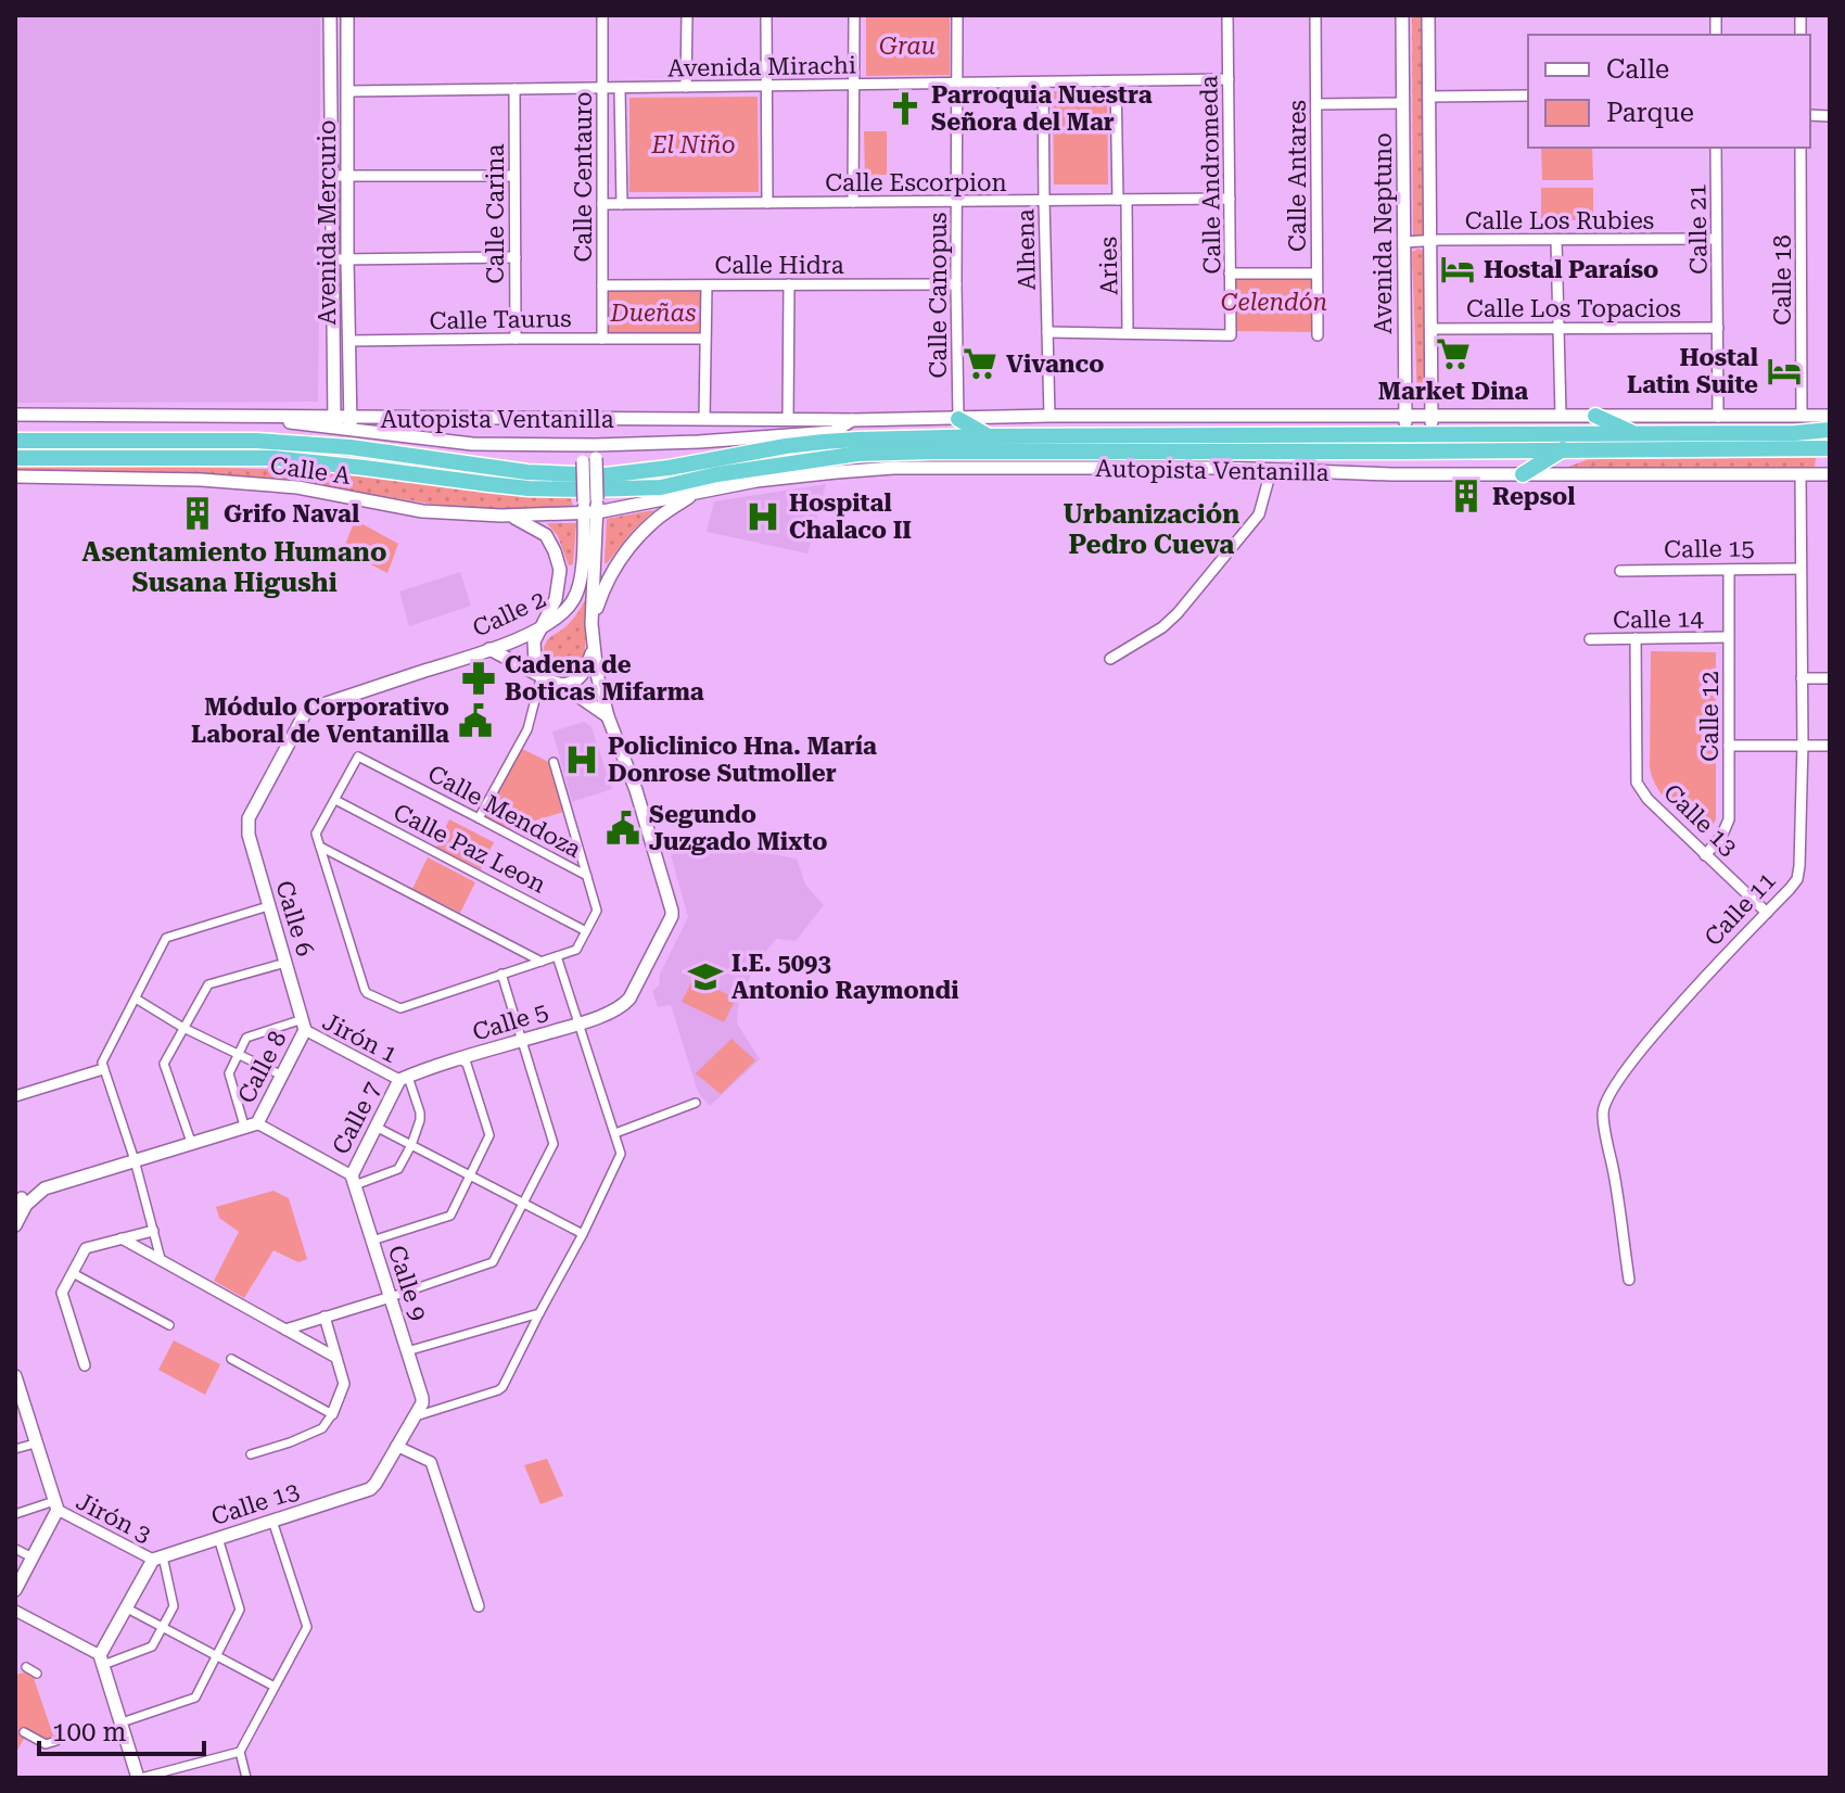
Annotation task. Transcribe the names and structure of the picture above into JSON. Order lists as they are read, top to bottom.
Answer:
{
  "streets": {
    "highway": ["Autopista Ventanilla"],
    "street": [
      "Avenida Mirachi",
      "Calle Andromeda",
      "Calle Antares",
      "Calle Centauro",
      "Calle Escorpion",
      "Calle Carina",
      "Calle Los Rubies",
      "Avenida Mercurio",
      "Calle 21",
      "Avenida Neptuno",
      "Alhena",
      "Calle Hidra",
      "Aries",
      "Calle 18",
      "Calle Canopus",
      "Calle Los Topacios",
      "Calle Taurus",
      "Calle A",
      "Calle 15",
      "Calle 2",
      "Calle 14",
      "Calle 12",
      "Calle Mendoza",
      "Calle 13",
      "Calle Paz Leon",
      "Calle 11",
      "Calle 6",
      "Calle 5",
      "Jirón 1",
      "Calle 8",
      "Calle 7",
      "Calle 9",
      "Jirón 3"
    ]
  },
  "crossings": [
    ["Avenida Mirachi", "Calle Andromeda"],
    ["Avenida Mirachi", "Calle Centauro"],
    ["Avenida Mirachi", "Calle Carina"],
    ["Avenida Mirachi", "Avenida Mercurio"],
    ["Avenida Mirachi", "Alhena"],
    ["Avenida Mirachi", "Aries"],
    ["Avenida Mirachi", "Calle Canopus"],
    ["Calle Andromeda", "Calle Escorpion"],
    ["Calle Andromeda", "Aries"],
    ["Calle Centauro", "Calle Escorpion"],
    ["Calle Centauro", "Calle Hidra"],
    ["Calle Centauro", "Calle Taurus"],
    ["Calle Escorpion", "Alhena"],
    ["Calle Escorpion", "Aries"],
    ["Calle Escorpion", "Calle Canopus"],
    ["Calle Carina", "Calle Taurus"],
    ["Calle Los Rubies", "Calle 21"],
    ["Calle Los Rubies", "Avenida Neptuno"],
    ["Avenida Mercurio", "Calle Taurus"],
    ["Avenida Mercurio", "Autopista Ventanilla"],
    ["Calle 21", "Calle Los Topacios"],
    ["Calle 21", "Autopista Ventanilla"],
    ["Avenida Neptuno", "Calle Los Topacios"],
    ["Avenida Neptuno", "Autopista Ventanilla"],
    ["Alhena", "Autopista Ventanilla"],
    ["Calle Hidra", "Calle Canopus"],
    ["Calle 18", "Autopista Ventanilla"],
    ["Calle Canopus", "Autopista Ventanilla"],
    ["Autopista Ventanilla", "Calle A"],
    ["Autopista Ventanilla", "Calle 2"],
    ["Autopista Ventanilla", "Calle 11"],
    ["Calle A", "Calle 2"],
    ["Calle 15", "Calle 12"],
    ["Calle 15", "Calle 11"],
    ["Calle 2", "Calle 6"],
    ["Calle 14", "Calle 12"],
    ["Calle 14", "Calle 13"],
    ["Calle 12", "Calle 13"],
    ["Calle Mendoza", "Calle Paz Leon"],
    ["Calle 13", "Calle 11"],
    ["Calle 13", "Jirón 3"],
    ["Calle 6", "Jirón 1"],
    ["Calle 6", "Calle 8"],
    ["Calle 5", "Jirón 1"],
    ["Calle 5", "Calle 7"],
    ["Jirón 1", "Calle 8"],
    ["Jirón 1", "Calle 7"],
    ["Calle 7", "Calle 9"]
  ],
  "districts": ["Urbanización Pedro Cueva", "Asentamiento Humano Susana Higushi"],
  "parks": [
    "Grau",
    "El Niño",
    "Celendón",
    "Dueñas"
  ],
  "places": {
    "church": ["Parroquia Nuestra Señora del Mar"],
    "hotel": ["Hostal Paraíso", "Hostal Latin Suite"],
    "supermarket": ["Market Dina", "Vivanco"],
    "building": ["Repsol", "Grifo Naval"],
    "hospital": ["Hospital Chalaco II", "Policlinico Hna. María Donrose Sutmoller"],
    "pharmacy": ["Cadena de Boticas Mifarma"],
    "public building": ["Módulo Corporativo Laboral de Ventanilla", "Segundo Juzgado Mixto"],
    "school or university": ["I.E. 5093 Antonio Raymondi"]
  },
  "legend": ["Calle", "Parque"],
  "scale_bar": "100 m"
}
